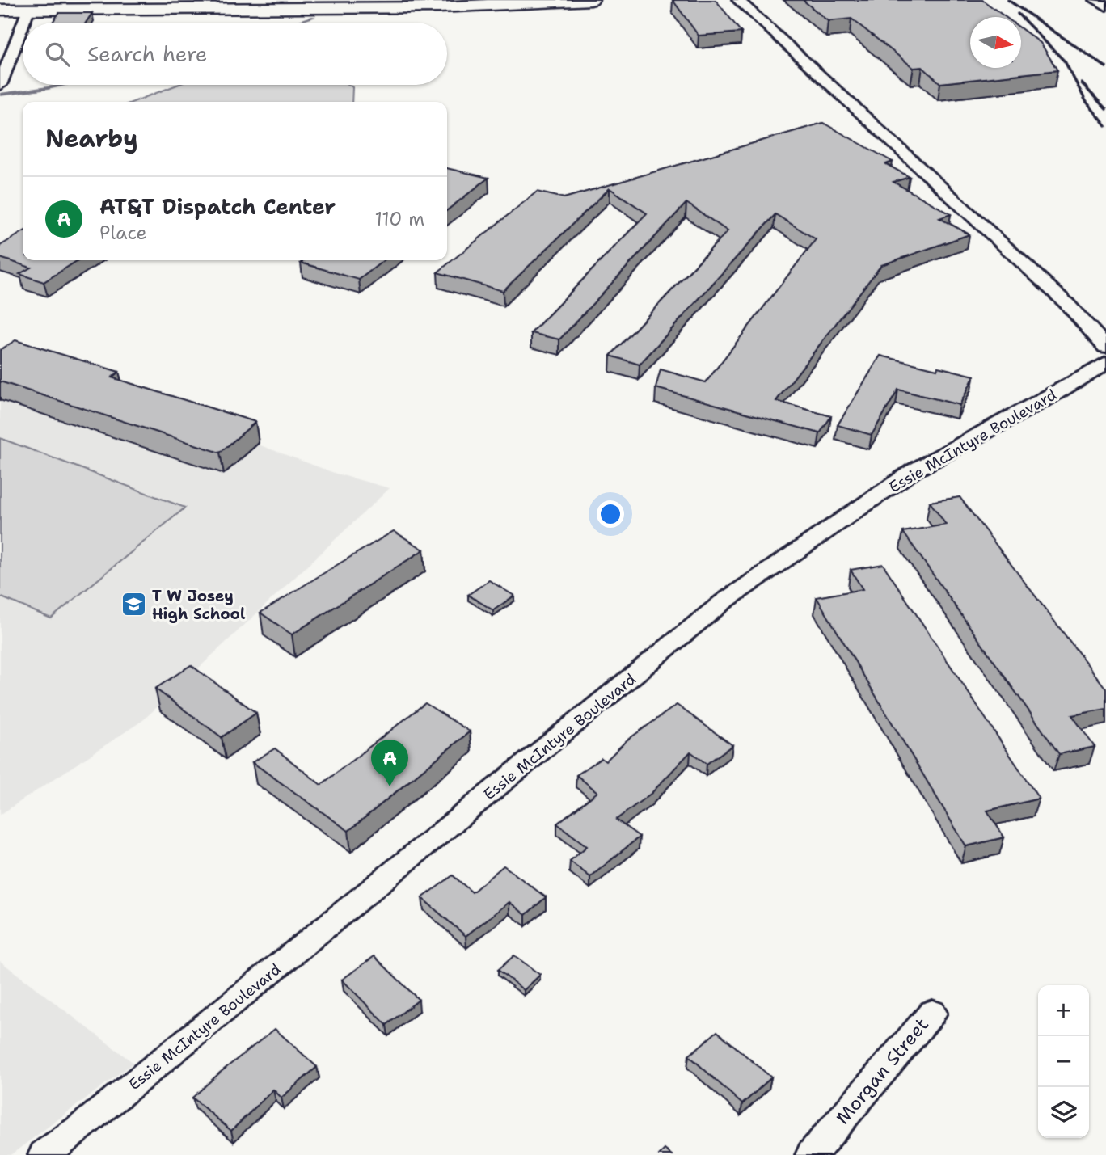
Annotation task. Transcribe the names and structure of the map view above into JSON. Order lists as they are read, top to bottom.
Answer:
{
  "streets": {
    "street": ["Essie McIntyre Boulevard", "Morgan Street"]
  },
  "places": {
    "school or university": ["T W Josey High School"]
  },
  "north": "right",
  "page": {
    "search": "Search here",
    "heading": "Nearby",
    "list": [
      {
        "mark": "A",
        "name": "AT&T Dispatch Center",
        "note": "Place",
        "value": "110 m"
      }
    ],
    "pins": "A",
    "map_buttons": ["+", "−"]
  }
}
